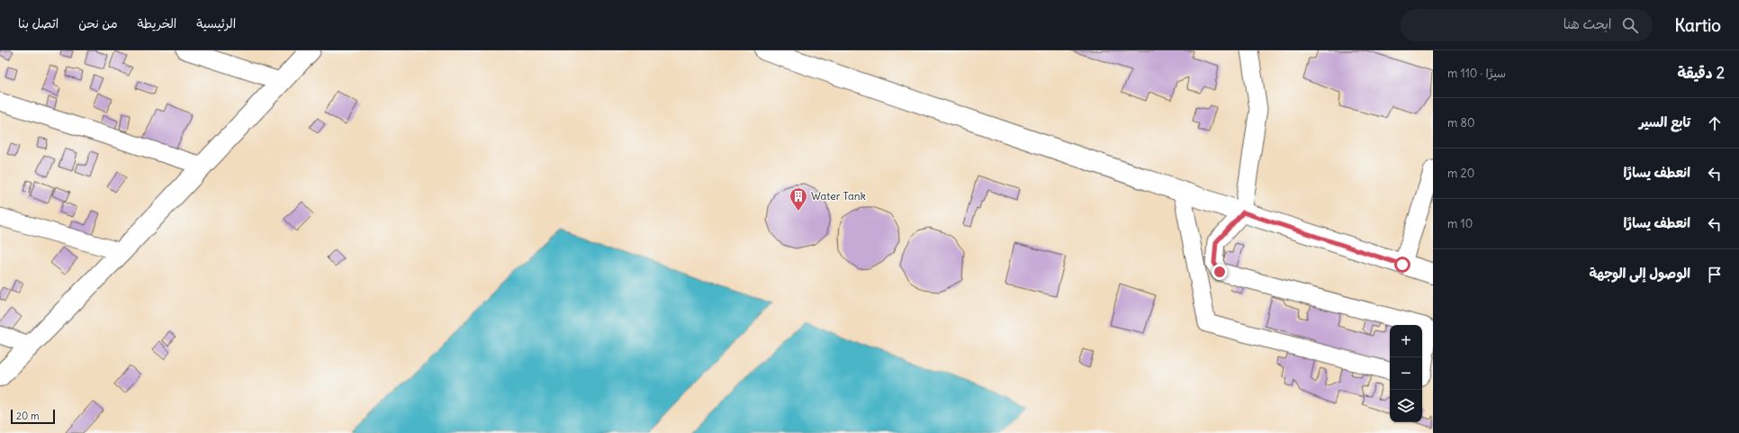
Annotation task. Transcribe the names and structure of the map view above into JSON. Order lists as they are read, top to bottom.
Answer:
{
  "places": {
    "building": ["Water Tank"]
  },
  "scale_bar": "20 m",
  "page": {
    "header": "Kartio",
    "search": "ابحث هنا",
    "nav": [
      "الرئيسية",
      "الخريطة",
      "من نحن",
      "اتصل بنا"
    ],
    "heading": ["2 دقيقة", "سيرًا · 110 m"],
    "list": [
      ["تابع السير", "80 m"],
      ["انعطف يسارًا", "20 m"],
      ["انعطف يسارًا", "10 m"],
      "الوصول إلى الوجهة"
    ],
    "map_buttons": ["+", "−"],
    "scale": "20 m"
  }
}
